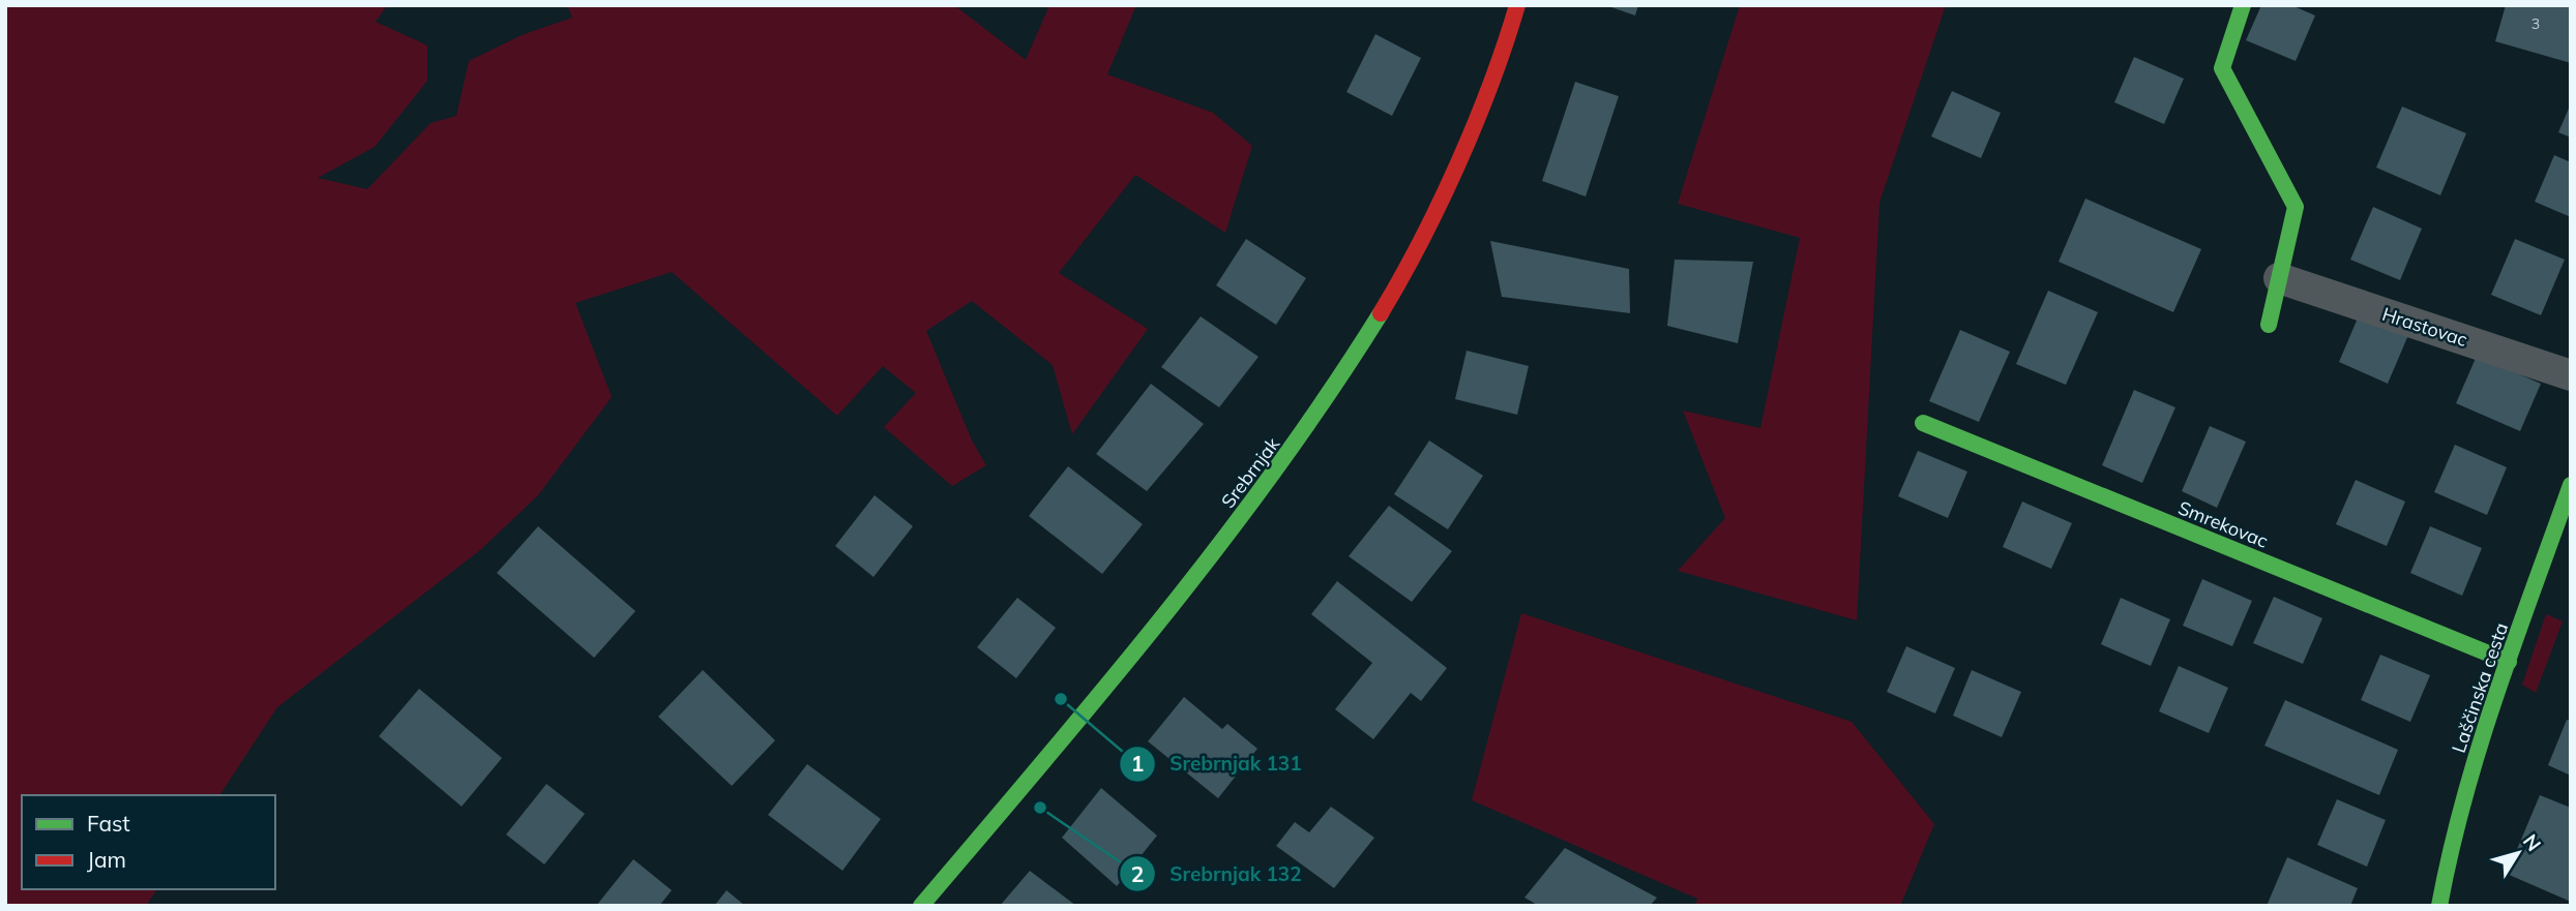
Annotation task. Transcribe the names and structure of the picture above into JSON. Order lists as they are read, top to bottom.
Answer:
{
  "streets": {
    "main road": ["Srebrnjak", "Smrekovac", "Laščinska cesta"],
    "street": ["Hrastovac"]
  },
  "crossings": [
    ["Smrekovac", "Laščinska cesta"]
  ],
  "places": ["Srebrnjak 131", "Srebrnjak 132"],
  "house_numbers": ["3"],
  "legend": ["Fast", "Jam"],
  "north": "top right"
}
